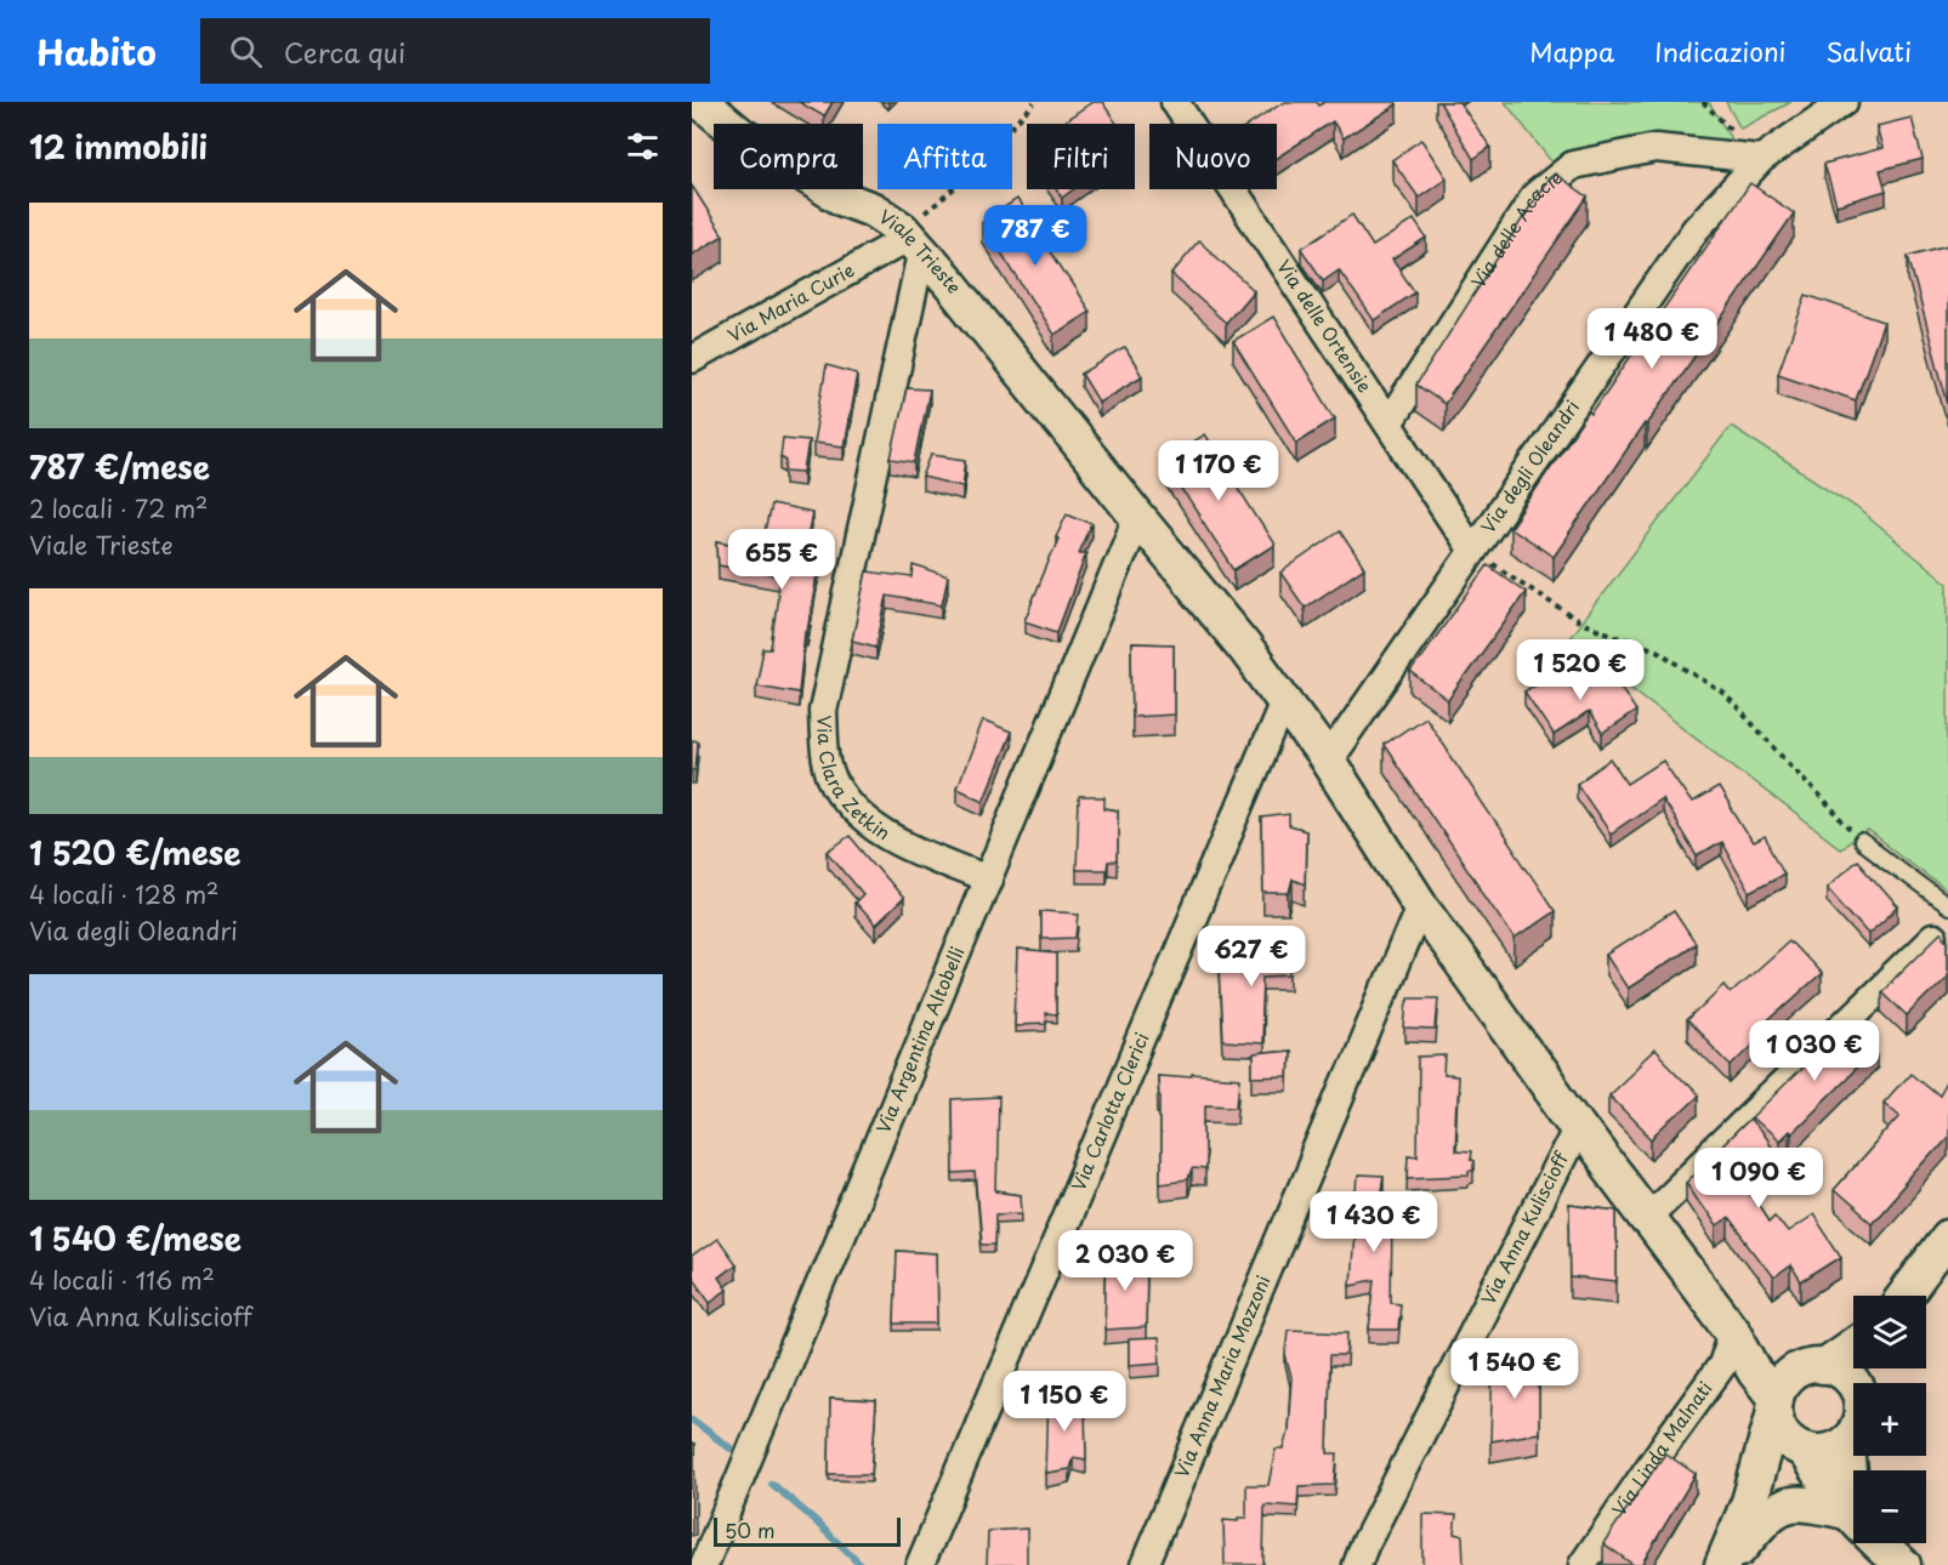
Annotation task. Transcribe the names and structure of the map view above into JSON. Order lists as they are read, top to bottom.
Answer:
{
  "streets": {
    "street": [
      "Via delle Acacie",
      "Viale Trieste",
      "Via Maria Curie",
      "Via delle Ortensie",
      "Via degli Oleandri",
      "Via Clara Zetkin",
      "Via Argentina Altobelli",
      "Via Carlotta Clerici",
      "Via Anna Kuliscioff",
      "Via Anna Maria Mozzoni",
      "Via Linda Malnati"
    ]
  },
  "crossings": [
    ["Via delle Acacie", "Via delle Ortensie"],
    ["Via delle Acacie", "Via degli Oleandri"],
    ["Viale Trieste", "Via Maria Curie"],
    ["Viale Trieste", "Via degli Oleandri"],
    ["Viale Trieste", "Via Clara Zetkin"],
    ["Viale Trieste", "Via Argentina Altobelli"],
    ["Viale Trieste", "Via Carlotta Clerici"],
    ["Viale Trieste", "Via Anna Kuliscioff"],
    ["Viale Trieste", "Via Anna Maria Mozzoni"],
    ["Viale Trieste", "Via Linda Malnati"],
    ["Via Maria Curie", "Via Clara Zetkin"],
    ["Via delle Ortensie", "Via degli Oleandri"],
    ["Via Clara Zetkin", "Via Argentina Altobelli"]
  ],
  "scale_bar": "50 m",
  "page": {
    "header": "Habito",
    "search": "Cerca qui",
    "nav": ["Mappa", "Indicazioni", "Salvati"],
    "heading": "12 immobili",
    "chip": [
      "Compra",
      "Affitta",
      "Filtri",
      "Nuovo"
    ],
    "list": [
      {
        "name": "787 €/mese",
        "note": "2 locali · 72 m² · Viale Trieste"
      },
      {
        "name": "1 520 €/mese",
        "note": "4 locali · 128 m² · Via degli Oleandri"
      },
      {
        "name": "1 540 €/mese",
        "note": "4 locali · 116 m² · Via Anna Kuliscioff"
      }
    ],
    "price": [
      "787 €",
      "1 480 €",
      "1 170 €",
      "655 €",
      "1 520 €",
      "627 €",
      "1 030 €",
      "1 090 €",
      "1 430 €",
      "2 030 €",
      "1 540 €",
      "1 150 €"
    ],
    "map_buttons": ["+", "−"],
    "scale": "50 m"
  }
}
